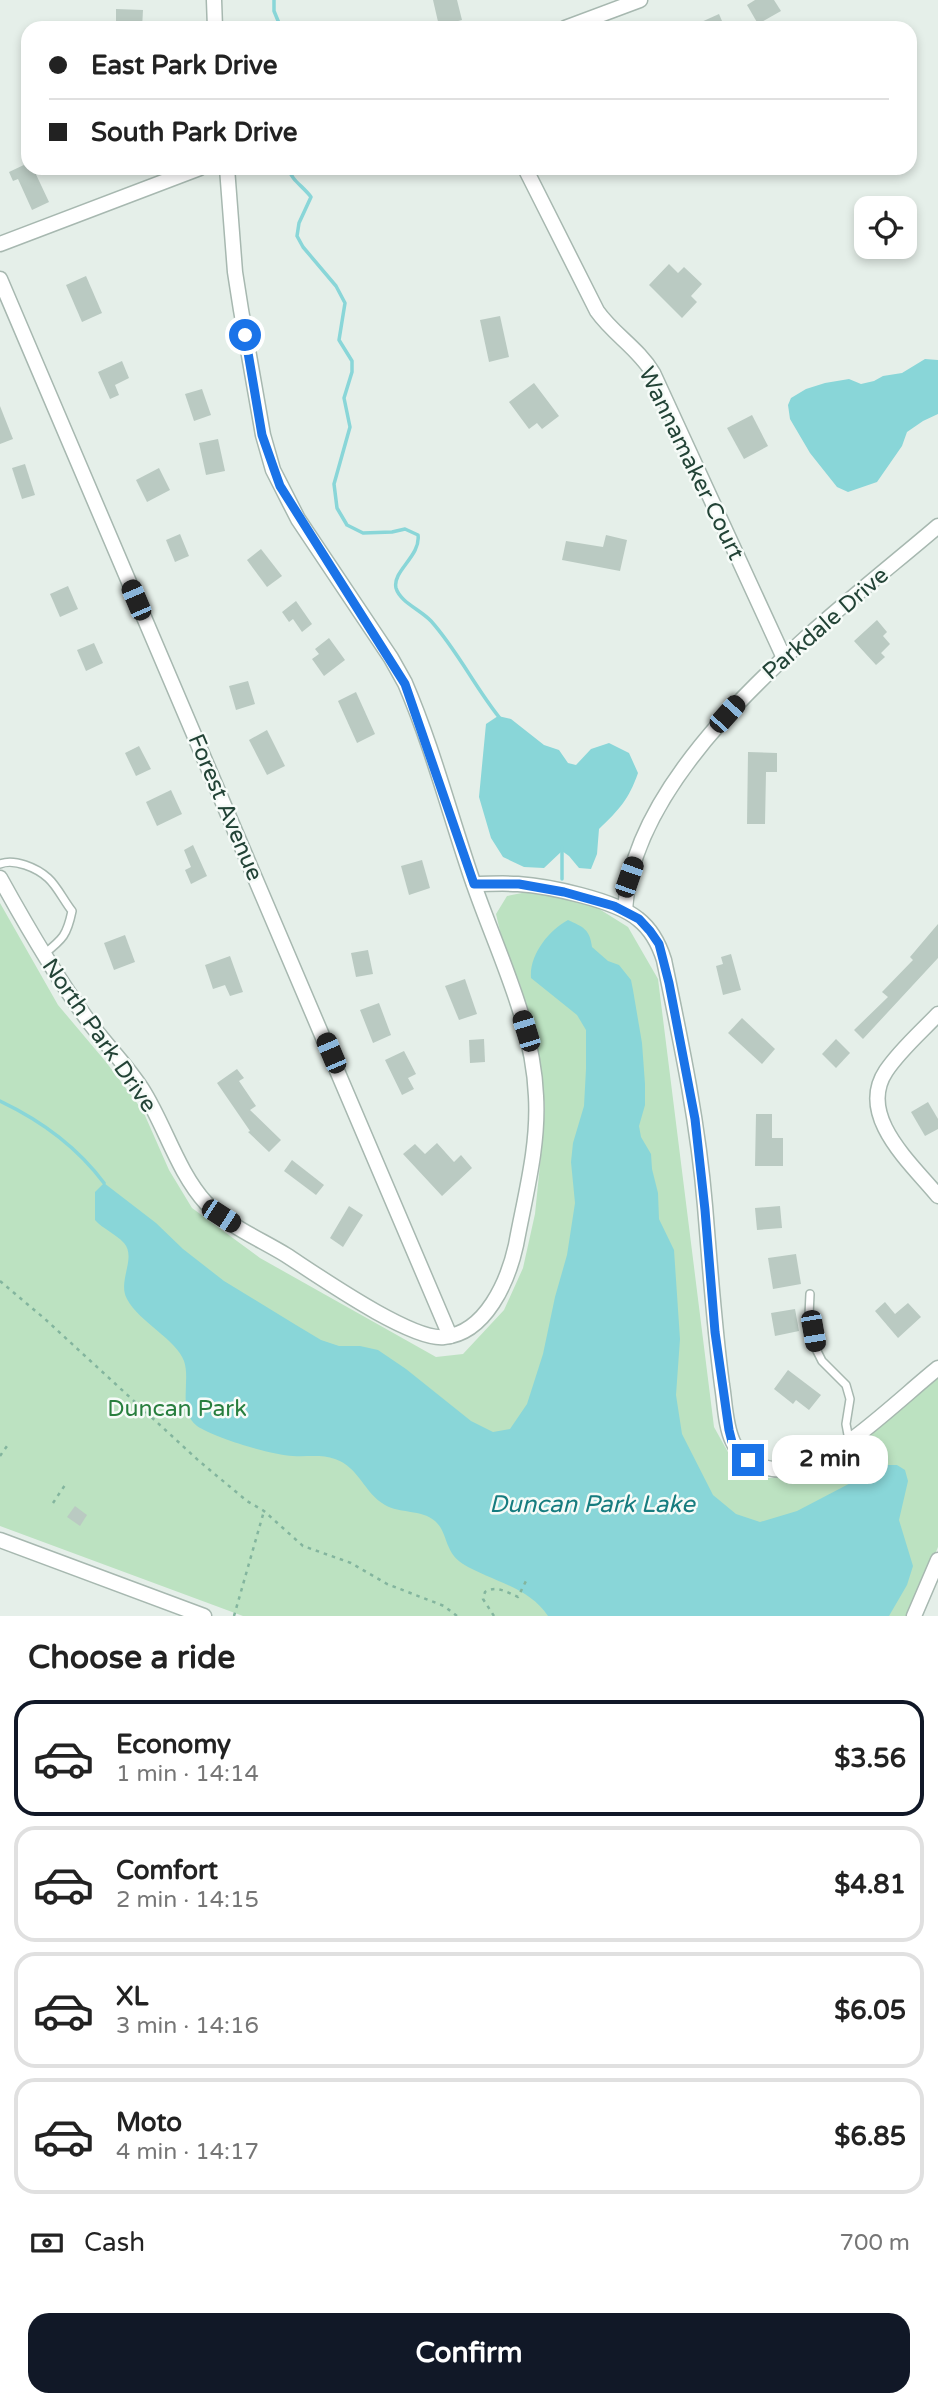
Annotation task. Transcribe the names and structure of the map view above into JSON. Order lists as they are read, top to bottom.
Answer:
{
  "streets": {
    "street": [
      "Wannamaker Court",
      "Parkdale Drive",
      "Forest Avenue",
      "North Park Drive"
    ]
  },
  "crossings": [
    ["Wannamaker Court", "Parkdale Drive"],
    ["Forest Avenue", "North Park Drive"]
  ],
  "water": ["Duncan Park Lake"],
  "parks": ["Duncan Park"],
  "page": {
    "banner": ["East Park Drive", "South Park Drive"],
    "bubble": "2 min",
    "heading": "Choose a ride",
    "list": [
      {
        "name": "Economy",
        "note": "1 min · 14:14",
        "value": "$3.56"
      },
      {
        "name": "Comfort",
        "note": "2 min · 14:15",
        "value": "$4.81"
      },
      {
        "name": "XL",
        "note": "3 min · 14:16",
        "value": "$6.05"
      },
      {
        "name": "Moto",
        "note": "4 min · 14:17",
        "value": "$6.85"
      }
    ],
    "pay": ["Cash", "700 m"],
    "buttons": "Confirm"
  }
}
